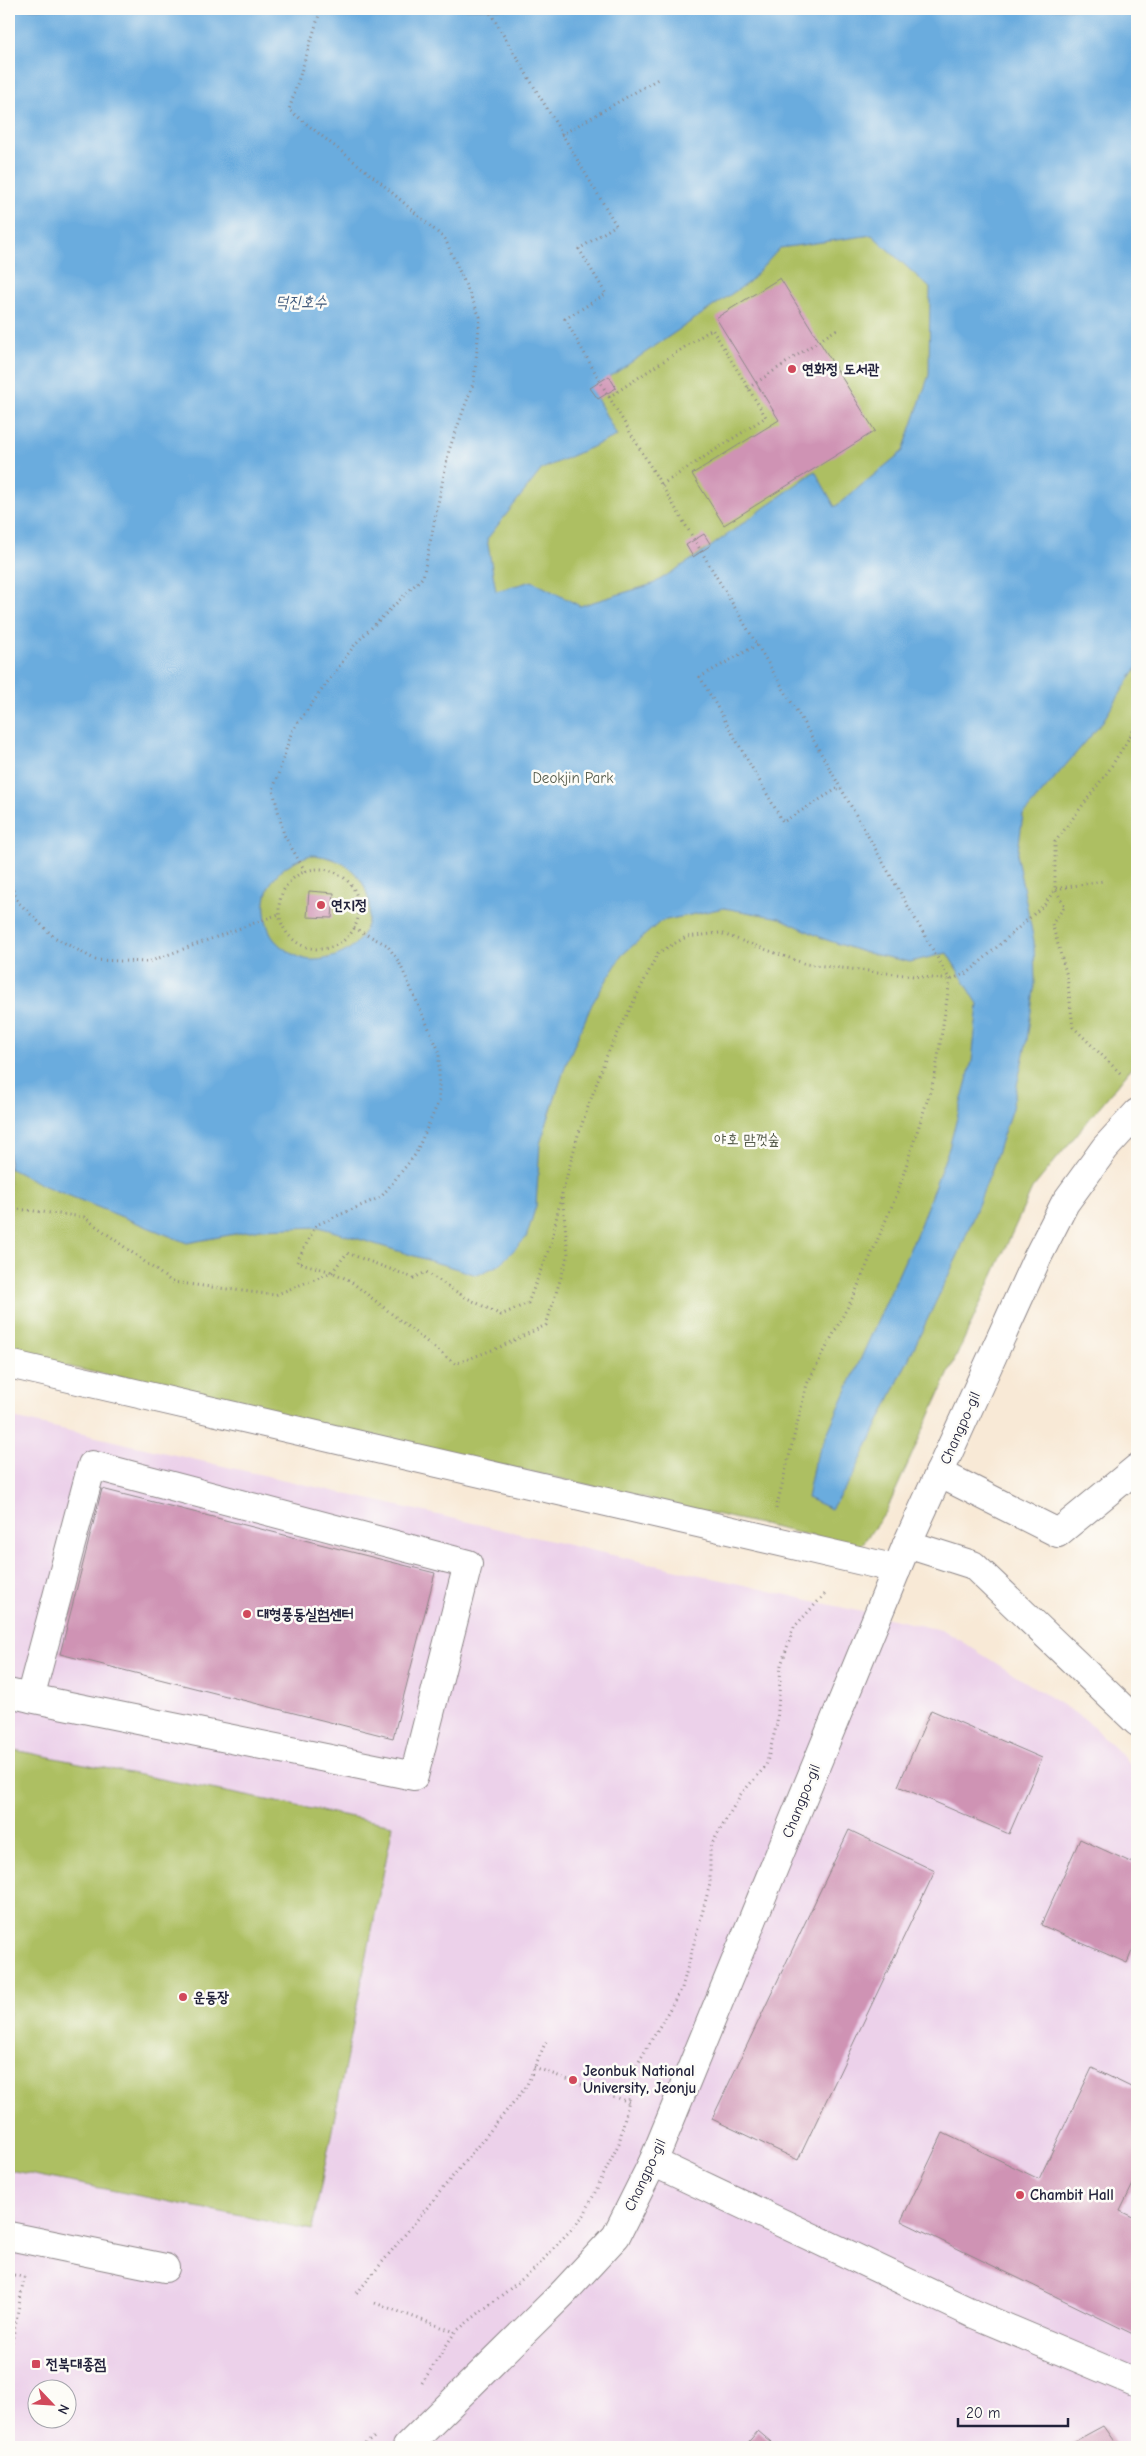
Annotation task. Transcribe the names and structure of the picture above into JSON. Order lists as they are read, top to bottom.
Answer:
{
  "streets": {
    "street": ["Changpo-gil"]
  },
  "water": ["덕진호수"],
  "parks": ["Deokjin Park", "야호 맘껏숲"],
  "places": {
    "other": [
      "연화정 도서관",
      "연지정",
      "대형풍동실험센터",
      "운동장",
      "Jeonbuk National University, Jeonju",
      "Chambit Hall"
    ],
    "transit": ["전북대종점"]
  },
  "scale_bar": "20 m",
  "north": "bottom right"
}
